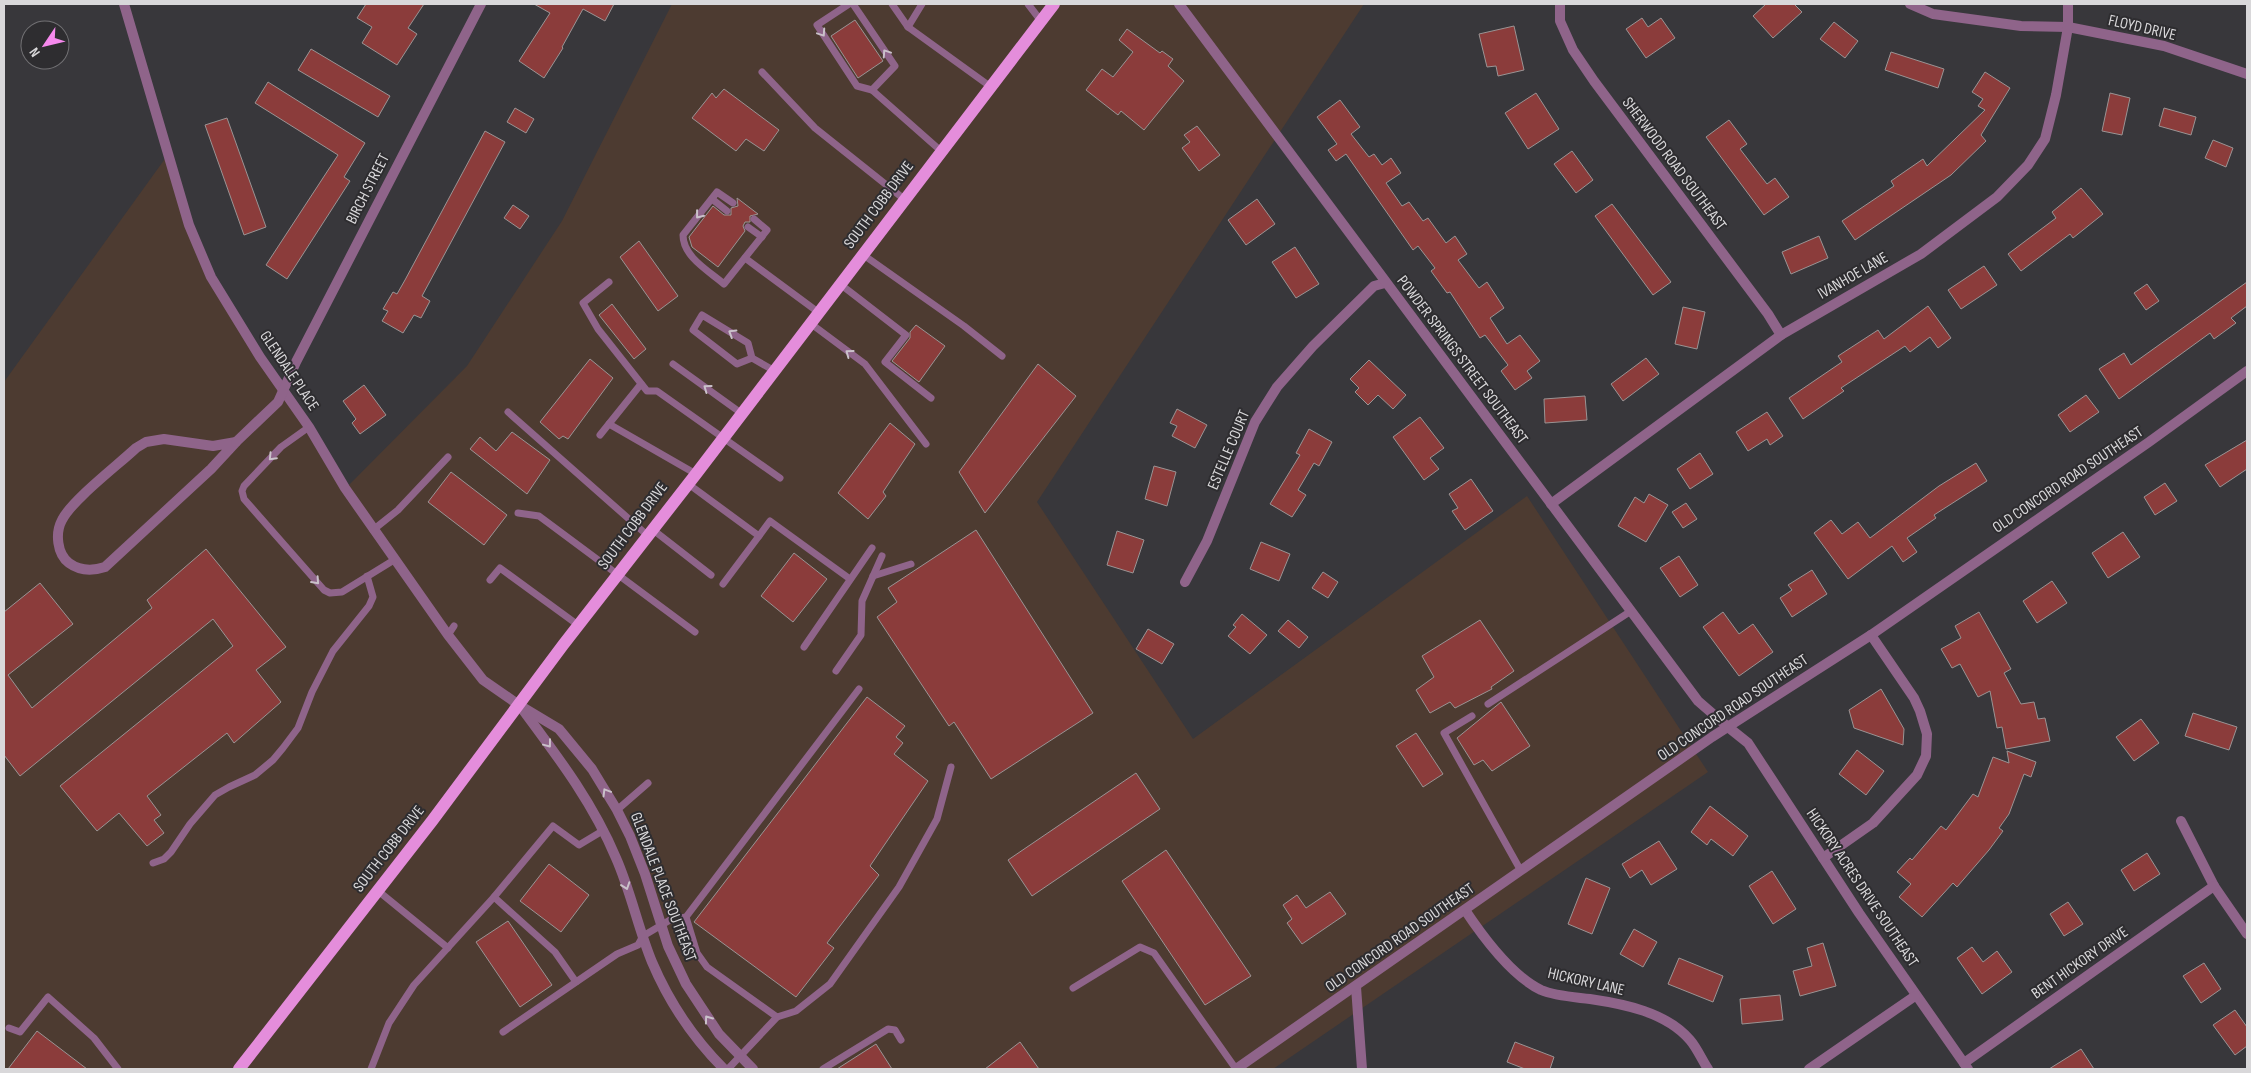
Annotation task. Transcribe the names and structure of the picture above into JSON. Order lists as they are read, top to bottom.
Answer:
{
  "streets": {
    "main road": ["SOUTH COBB DRIVE"],
    "street": [
      "FLOYD DRIVE",
      "SHERWOOD ROAD SOUTHEAST",
      "BIRCH STREET",
      "IVANHOE LANE",
      "POWDER SPRINGS STREET SOUTHEAST",
      "GLENDALE PLACE",
      "ESTELLE COURT",
      "OLD CONCORD ROAD SOUTHEAST",
      "GLENDALE PLACE SOUTHEAST",
      "HICKORY ACRES DRIVE SOUTHEAST",
      "BENT HICKORY DRIVE",
      "HICKORY LANE"
    ]
  },
  "crossings": [
    ["FLOYD DRIVE", "IVANHOE LANE"],
    ["SHERWOOD ROAD SOUTHEAST", "IVANHOE LANE"],
    ["BIRCH STREET", "GLENDALE PLACE"],
    ["SOUTH COBB DRIVE", "GLENDALE PLACE"],
    ["SOUTH COBB DRIVE", "GLENDALE PLACE SOUTHEAST"],
    ["IVANHOE LANE", "POWDER SPRINGS STREET SOUTHEAST"],
    ["POWDER SPRINGS STREET SOUTHEAST", "ESTELLE COURT"],
    ["POWDER SPRINGS STREET SOUTHEAST", "OLD CONCORD ROAD SOUTHEAST"],
    ["POWDER SPRINGS STREET SOUTHEAST", "HICKORY ACRES DRIVE SOUTHEAST"],
    ["GLENDALE PLACE", "GLENDALE PLACE SOUTHEAST"],
    ["OLD CONCORD ROAD SOUTHEAST", "HICKORY ACRES DRIVE SOUTHEAST"],
    ["OLD CONCORD ROAD SOUTHEAST", "HICKORY LANE"],
    ["HICKORY ACRES DRIVE SOUTHEAST", "BENT HICKORY DRIVE"]
  ],
  "north": "bottom left"
}
